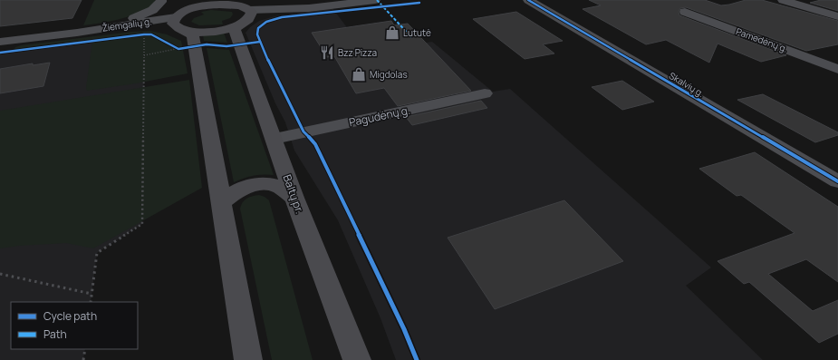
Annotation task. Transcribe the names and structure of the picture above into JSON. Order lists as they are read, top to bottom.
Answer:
{
  "streets": {
    "main road": ["Baltų pr."],
    "street": [
      "Žiemgalių g.",
      "Pamedėnų g.",
      "Skalvių g.",
      "Pagudėnų g."
    ]
  },
  "crossings": [
    ["Pagudėnų g.", "Baltų pr."]
  ],
  "places": {
    "shop": ["Lututė", "Migdolas"],
    "restaurant": ["Bzz Pizza"]
  },
  "legend": ["Cycle path", "Path"]
}
